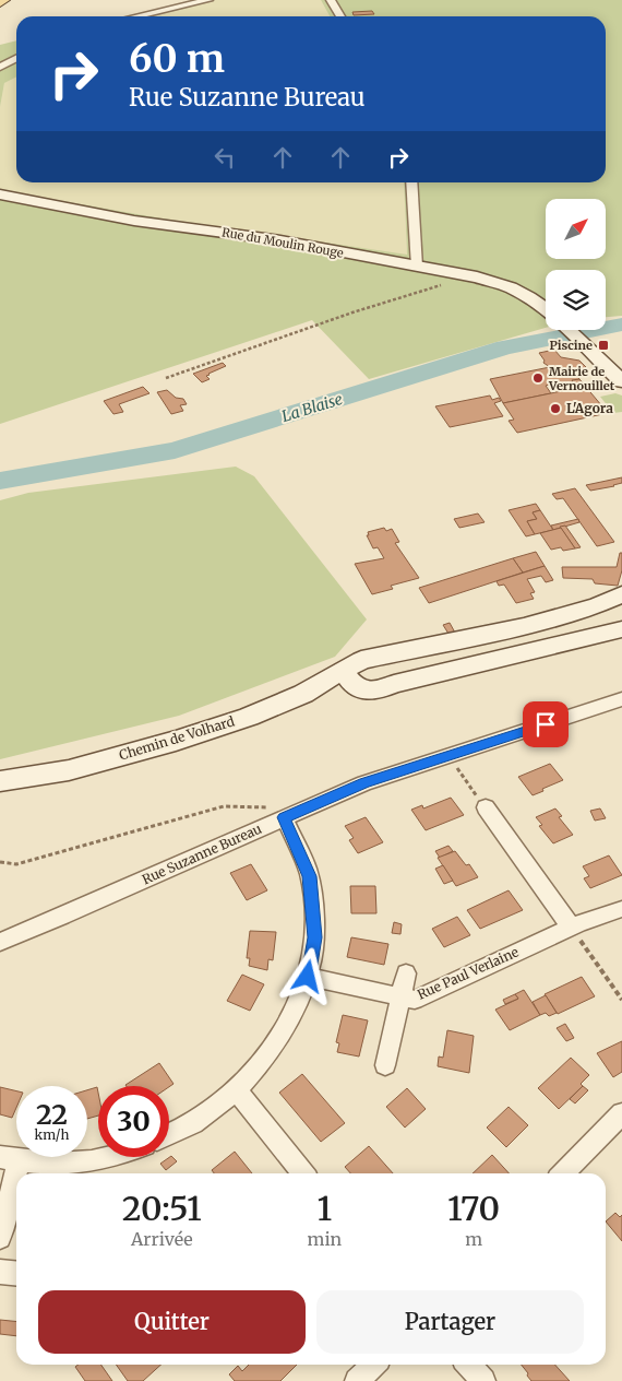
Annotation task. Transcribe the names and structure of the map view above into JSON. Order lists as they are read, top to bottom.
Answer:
{
  "streets": {
    "street": [
      "Rue du Moulin Rouge",
      "Chemin de Volhard",
      "Rue Suzanne Bureau",
      "Rue Paul Verlaine"
    ]
  },
  "water": ["La Blaise"],
  "places": {
    "transit": ["Piscine"],
    "other": ["Mairie de Vernouillet", "L'Agora"]
  },
  "north": "top right",
  "page": {
    "turn": ["60 m", "Rue Suzanne Bureau"],
    "speed": "22 km/h",
    "limit": "30",
    "eta": [
      "20:51",
      "Arrivée",
      "1",
      "min",
      "170",
      "m"
    ],
    "buttons": ["Quitter", "Partager"]
  }
}
